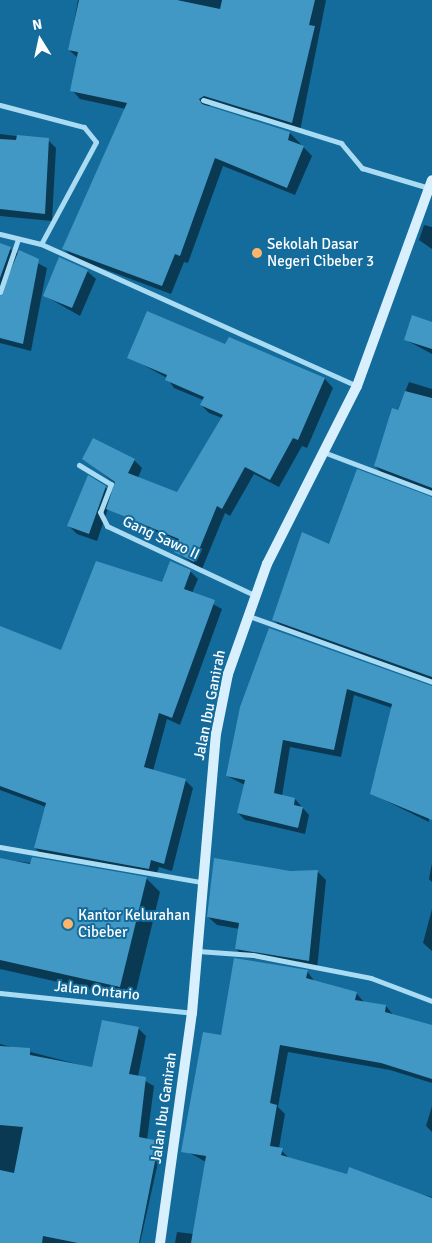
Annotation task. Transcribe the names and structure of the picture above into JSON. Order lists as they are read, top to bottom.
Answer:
{
  "streets": {
    "main road": ["Jalan Ibu Ganirah"],
    "street": ["Gang Sawo II", "Jalan Ontario"]
  },
  "crossings": [
    ["Gang Sawo II", "Jalan Ibu Ganirah"],
    ["Jalan Ibu Ganirah", "Jalan Ontario"]
  ],
  "places": ["Sekolah Dasar Negeri Cibeber 3", "Kantor Kelurahan Cibeber"],
  "north": "top"
}
